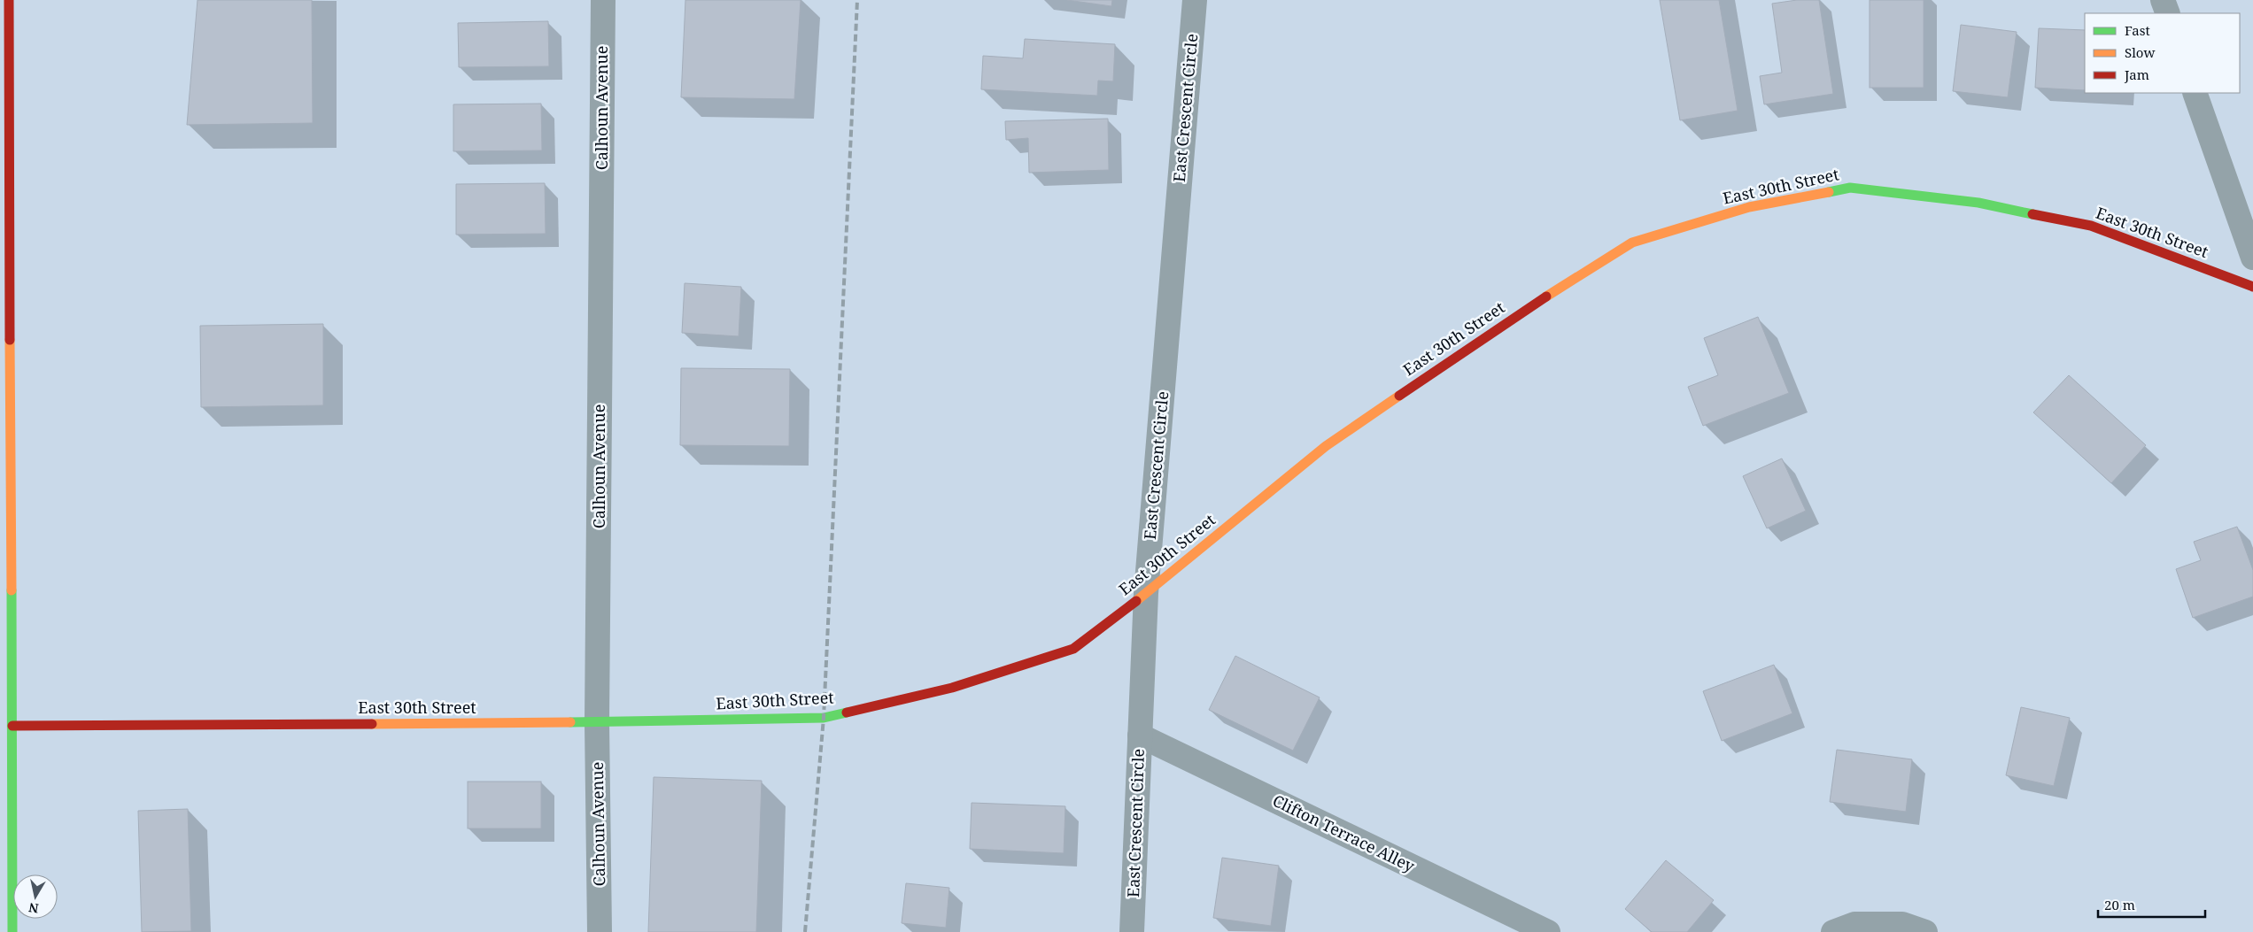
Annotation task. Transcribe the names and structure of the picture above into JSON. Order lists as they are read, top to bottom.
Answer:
{
  "streets": {
    "main road": ["East 30th Street"],
    "street": ["Calhoun Avenue", "East Crescent Circle", "Clifton Terrace Alley"]
  },
  "crossings": [
    ["Calhoun Avenue", "East 30th Street"],
    ["East Crescent Circle", "East 30th Street"],
    ["East Crescent Circle", "Clifton Terrace Alley"]
  ],
  "legend": ["Fast", "Slow", "Jam"],
  "scale_bar": "20 m",
  "north": "bottom"
}
